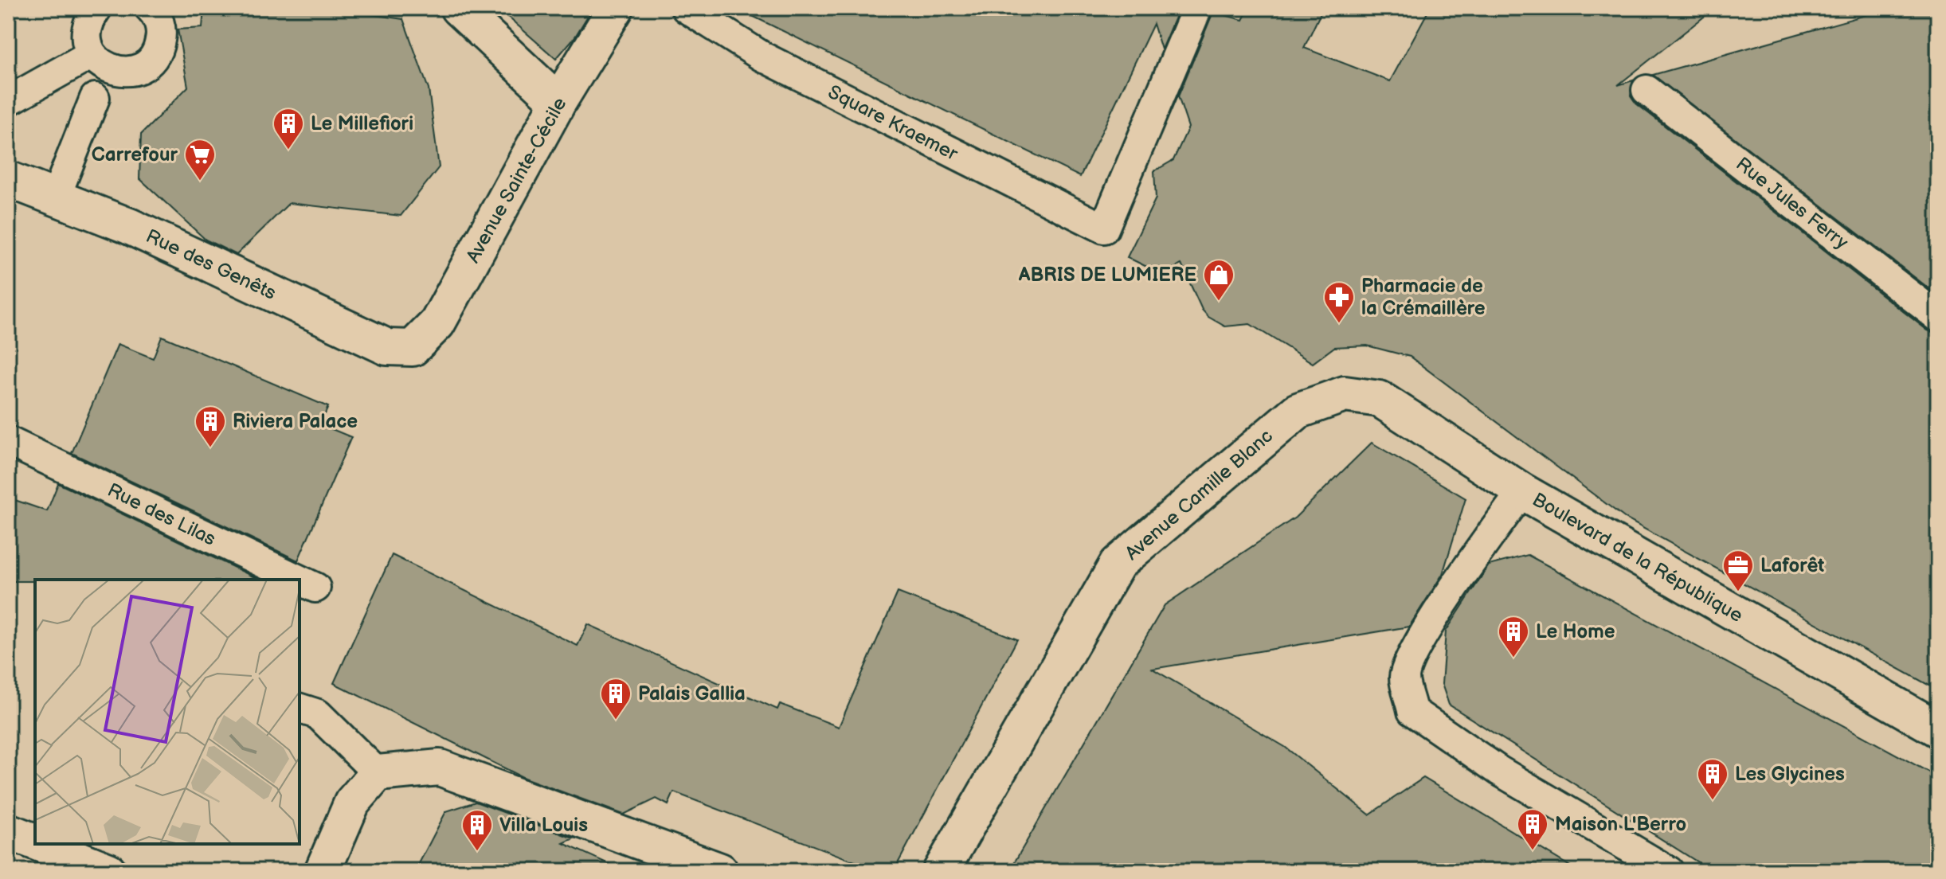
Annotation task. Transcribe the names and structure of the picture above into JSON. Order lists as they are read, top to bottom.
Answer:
{
  "streets": {
    "main road": [
      "Avenue Sainte-Cécile",
      "Rue des Genêts",
      "Avenue Camille Blanc",
      "Boulevard de la République"
    ],
    "lane": ["Square Kraemer", "Rue Jules Ferry", "Rue des Lilas"]
  },
  "crossings": [
    ["Avenue Sainte-Cécile", "Rue des Genêts"],
    ["Avenue Camille Blanc", "Boulevard de la République"]
  ],
  "places": {
    "building": [
      "Le Millefiori",
      "Riviera Palace",
      "Le Home",
      "Palais Gallia",
      "Les Glycines",
      "Maison L'Berro",
      "Villa Louis"
    ],
    "supermarket": ["Carrefour"],
    "shop": ["ABRIS DE LUMIERE"],
    "pharmacy": ["Pharmacie de la Crémaillère"],
    "office": ["Laforêt"]
  }
}
